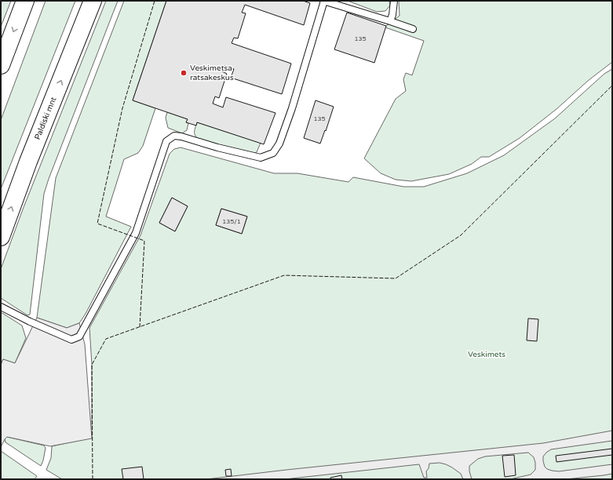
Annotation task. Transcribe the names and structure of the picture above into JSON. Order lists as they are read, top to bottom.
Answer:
{
  "streets": {
    "main road": ["Paldiski mnt"]
  },
  "one_way": ["Paldiski mnt"],
  "parks": ["Veskimets"],
  "places": ["Veskimetsa ratsakeskus"],
  "house_numbers": ["135", "135", "135/1"]
}
